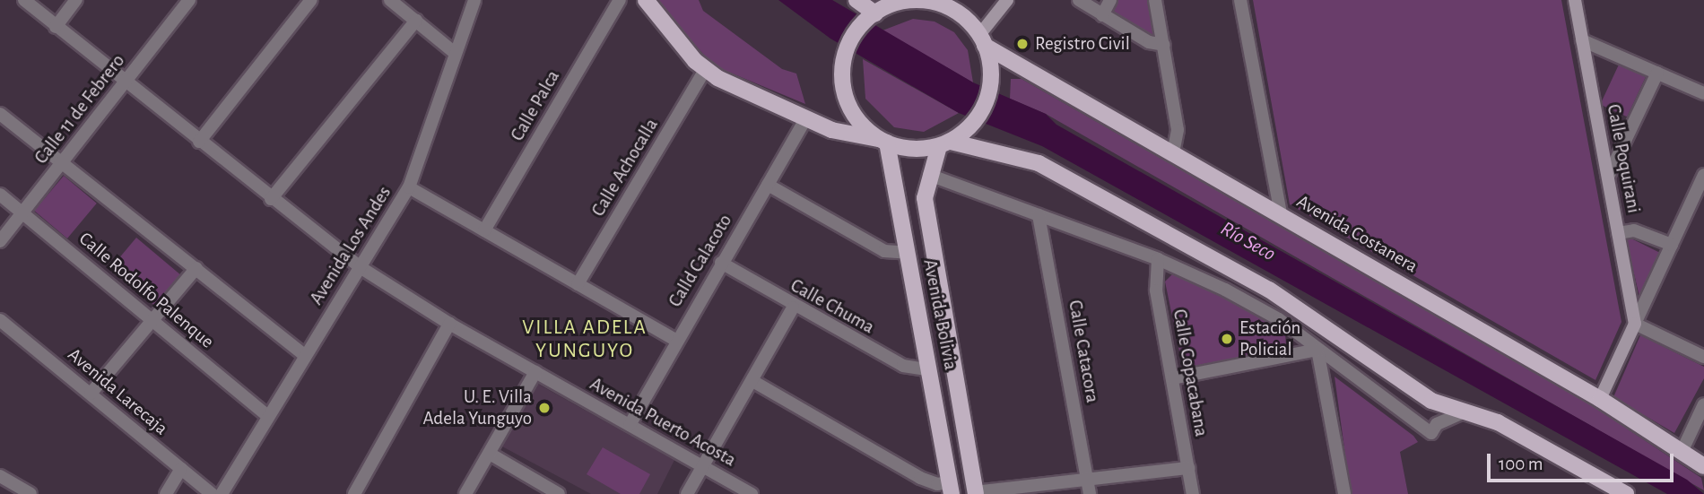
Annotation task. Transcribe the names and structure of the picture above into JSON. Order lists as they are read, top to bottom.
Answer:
{
  "streets": {
    "main road": ["Avenida Costanera", "Avenida Bolivia"],
    "street": [
      "Calle Palca",
      "Calle 11 de Febrero",
      "Calle Poquirani",
      "Calle Achocalla",
      "Avenida Los Andes",
      "Calld Calacoto",
      "Calle Rodolfo Palenque",
      "Calle Chuma",
      "Calle Catacora",
      "Calle Copacabana",
      "Avenida Larecaja",
      "Avenida Puerto Acosta"
    ]
  },
  "crossings": [
    ["Calle 11 de Febrero", "Calle Rodolfo Palenque"],
    ["Calle 11 de Febrero", "Avenida Puerto Acosta"],
    ["Avenida Costanera", "Avenida Bolivia"],
    ["Avenida Los Andes", "Calle Rodolfo Palenque"],
    ["Avenida Los Andes", "Avenida Puerto Acosta"],
    ["Calld Calacoto", "Calle Chuma"],
    ["Calld Calacoto", "Avenida Puerto Acosta"],
    ["Calle Chuma", "Avenida Bolivia"]
  ],
  "districts": ["VILLA ADELA YUNGUYO"],
  "water": ["Río Seco"],
  "places": ["Registro Civil", "Estación Policial", "U. E. Villa Adela Yunguyo"],
  "scale_bar": "100 m"
}
